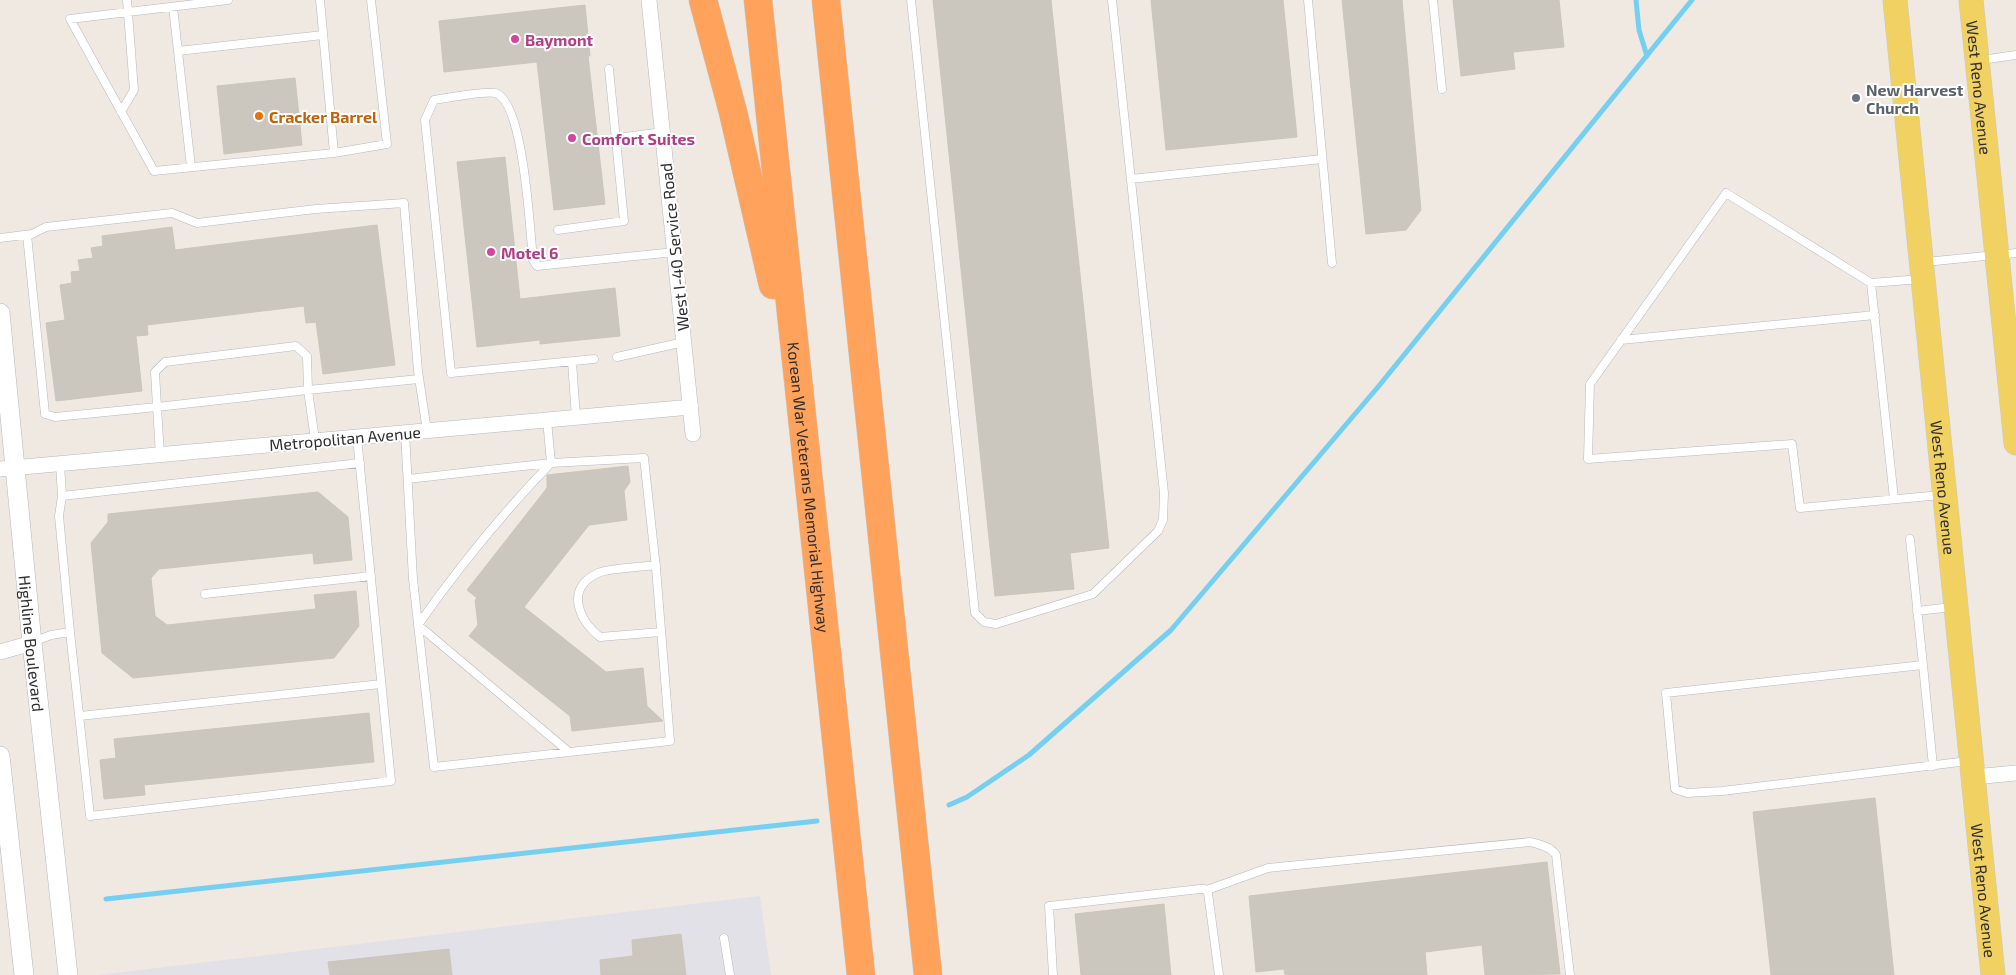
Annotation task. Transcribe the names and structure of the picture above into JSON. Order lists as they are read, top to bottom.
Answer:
{
  "streets": {
    "highway": ["Korean War Veterans Memorial Highway"],
    "main road": ["West Reno Avenue"],
    "street": ["West I-40 Service Road", "Metropolitan Avenue", "Highline Boulevard"]
  },
  "crossings": [
    ["West I-40 Service Road", "Metropolitan Avenue"],
    ["Metropolitan Avenue", "Highline Boulevard"]
  ],
  "places": [
    "Baymont",
    "New Harvest Church",
    "Cracker Barrel",
    "Comfort Suites",
    "Motel 6"
  ]
}
